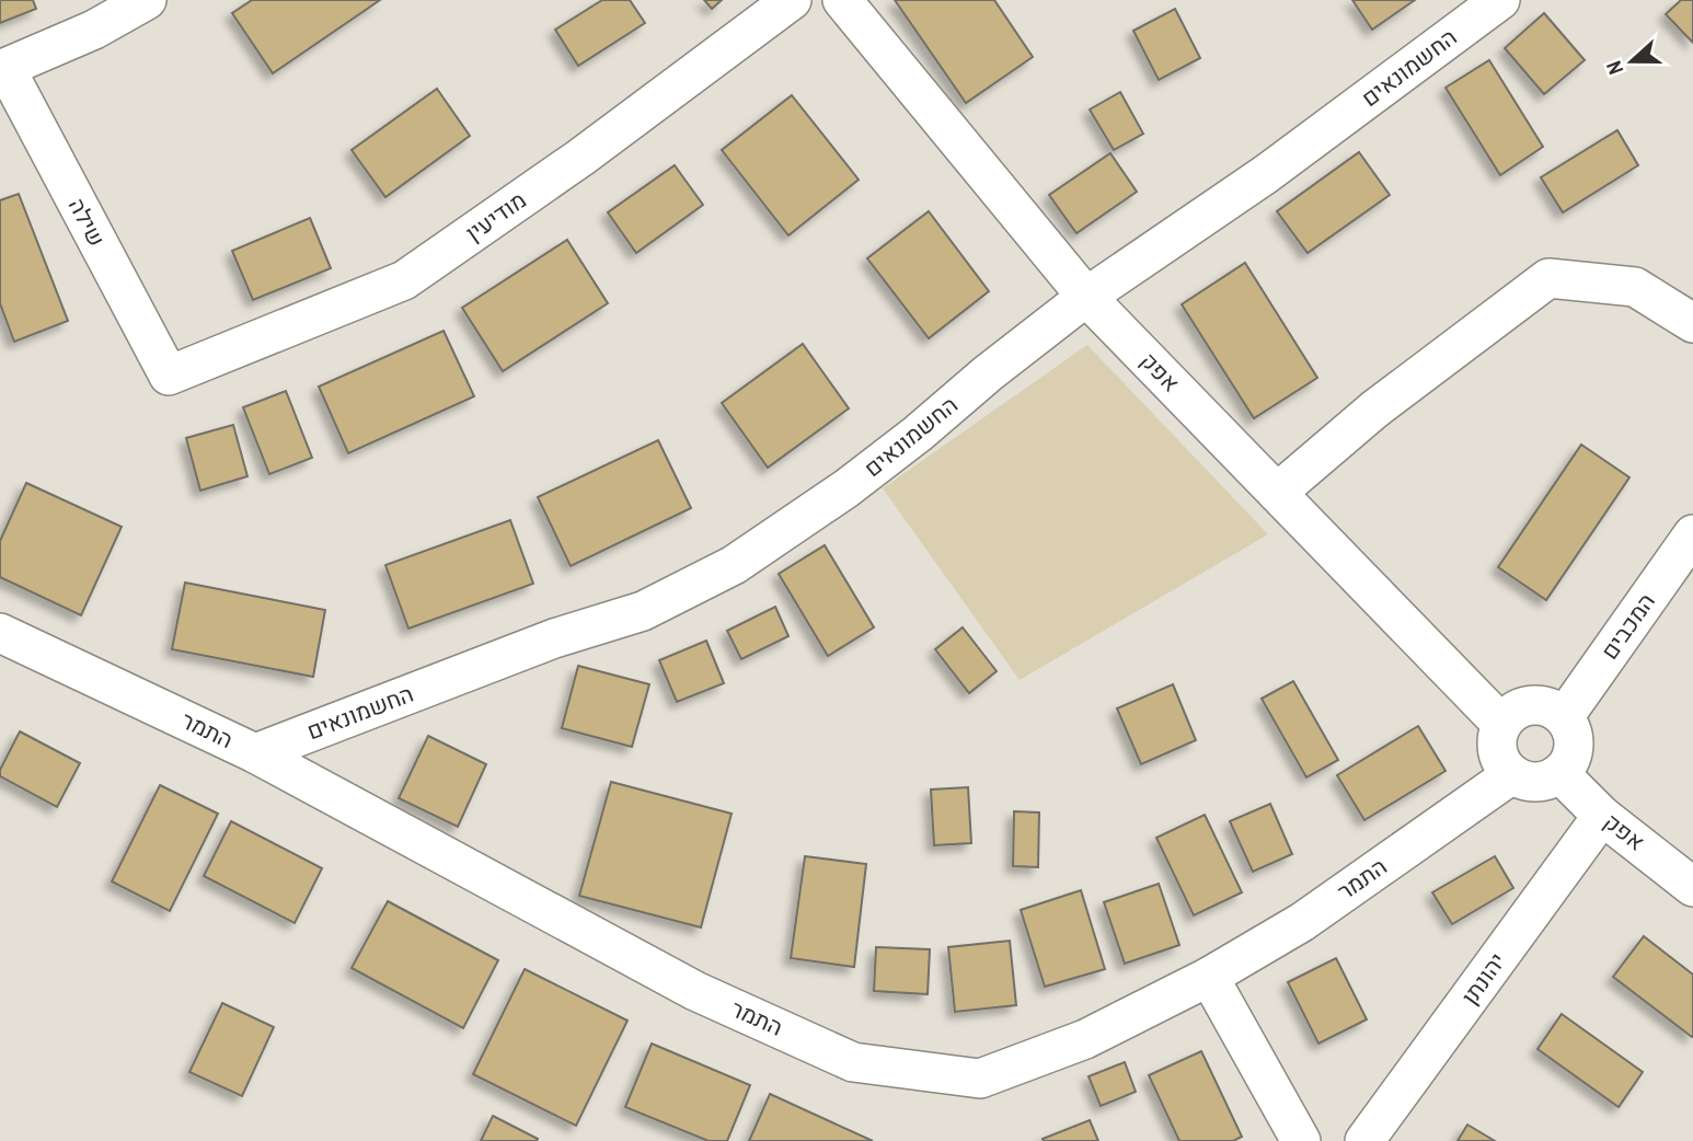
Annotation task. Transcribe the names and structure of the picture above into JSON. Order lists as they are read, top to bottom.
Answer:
{
  "streets": {
    "street": [
      "החשמונאים",
      "מודיעין",
      "שילה",
      "אפק",
      "המכבים",
      "התמר",
      "יהונתן"
    ]
  },
  "crossings": [
    ["החשמונאים", "אפק"],
    ["החשמונאים", "התמר"],
    ["מודיעין", "שילה"],
    ["אפק", "המכבים"],
    ["אפק", "התמר"],
    ["אפק", "יהונתן"],
    ["המכבים", "התמר"]
  ],
  "north": "left"
}
